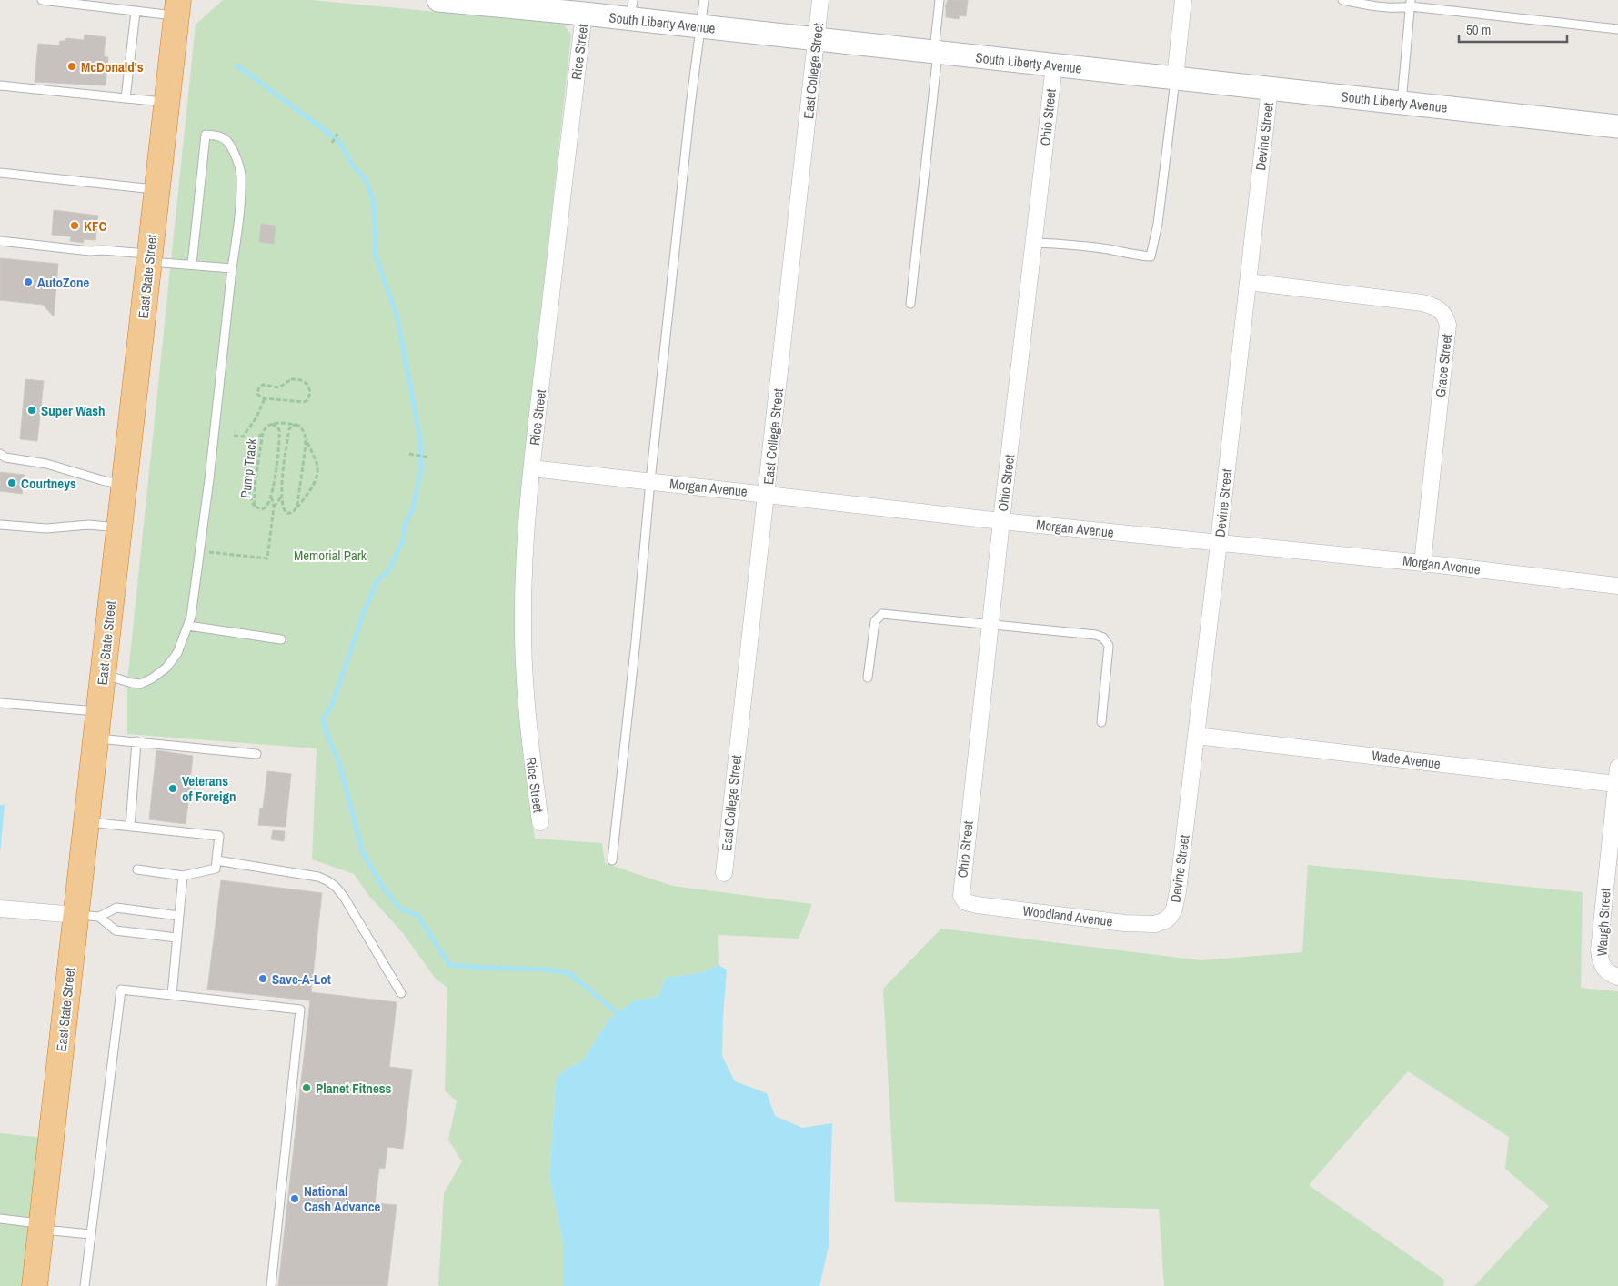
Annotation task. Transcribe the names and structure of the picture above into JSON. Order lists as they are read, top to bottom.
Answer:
{
  "streets": {
    "highway": ["East State Street"],
    "street": [
      "South Liberty Avenue",
      "Rice Street",
      "East College Street",
      "Ohio Street",
      "Devine Street",
      "Grace Street",
      "Morgan Avenue",
      "Wade Avenue",
      "Woodland Avenue",
      "Waugh Street"
    ],
    "path": ["Pump Track"]
  },
  "crossings": [
    ["South Liberty Avenue", "Rice Street"],
    ["South Liberty Avenue", "East College Street"],
    ["South Liberty Avenue", "Ohio Street"],
    ["South Liberty Avenue", "Devine Street"],
    ["Rice Street", "Morgan Avenue"],
    ["East College Street", "Morgan Avenue"],
    ["Ohio Street", "Morgan Avenue"],
    ["Ohio Street", "Woodland Avenue"],
    ["Devine Street", "Grace Street"],
    ["Devine Street", "Morgan Avenue"],
    ["Devine Street", "Wade Avenue"],
    ["Devine Street", "Woodland Avenue"],
    ["Grace Street", "Morgan Avenue"],
    ["Wade Avenue", "Waugh Street"]
  ],
  "parks": ["Memorial Park"],
  "places": [
    "McDonald's",
    "KFC",
    "AutoZone",
    "Super Wash",
    "Courtneys",
    "Veterans of Foreign",
    "Save-A-Lot",
    "Planet Fitness",
    "National Cash Advance"
  ],
  "scale_bar": "50 m"
}
